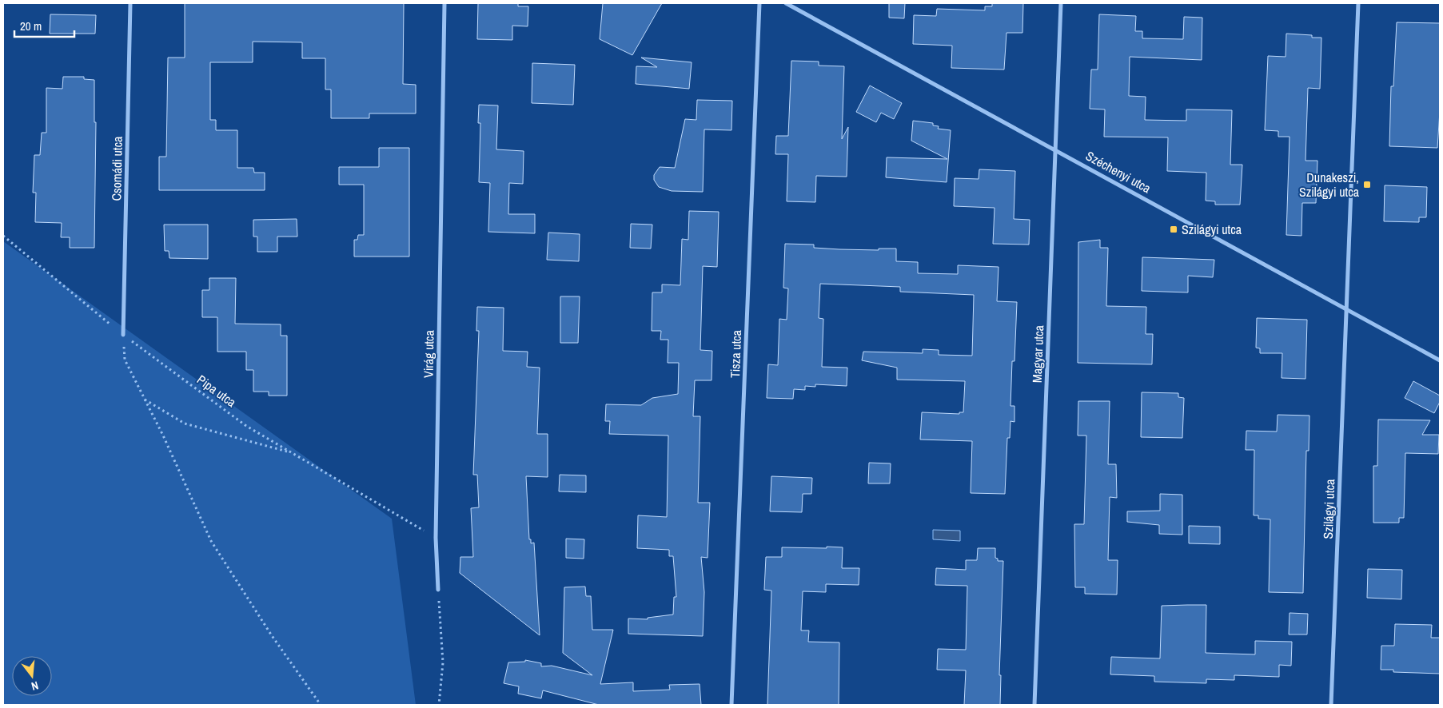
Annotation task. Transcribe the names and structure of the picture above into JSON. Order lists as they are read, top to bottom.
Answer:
{
  "streets": {
    "street": [
      "Csomádi utca",
      "Széchenyi utca",
      "Virág utca",
      "Tisza utca",
      "Magyar utca",
      "Szilágyi utca"
    ],
    "path": ["Pipa utca"]
  },
  "crossings": [
    ["Csomádi utca", "Pipa utca"],
    ["Széchenyi utca", "Magyar utca"],
    ["Széchenyi utca", "Szilágyi utca"],
    ["Virág utca", "Pipa utca"]
  ],
  "places": {
    "transit": ["Dunakeszi, Szilágyi utca", "Szilágyi utca"]
  },
  "scale_bar": "20 m",
  "north": "bottom"
}
